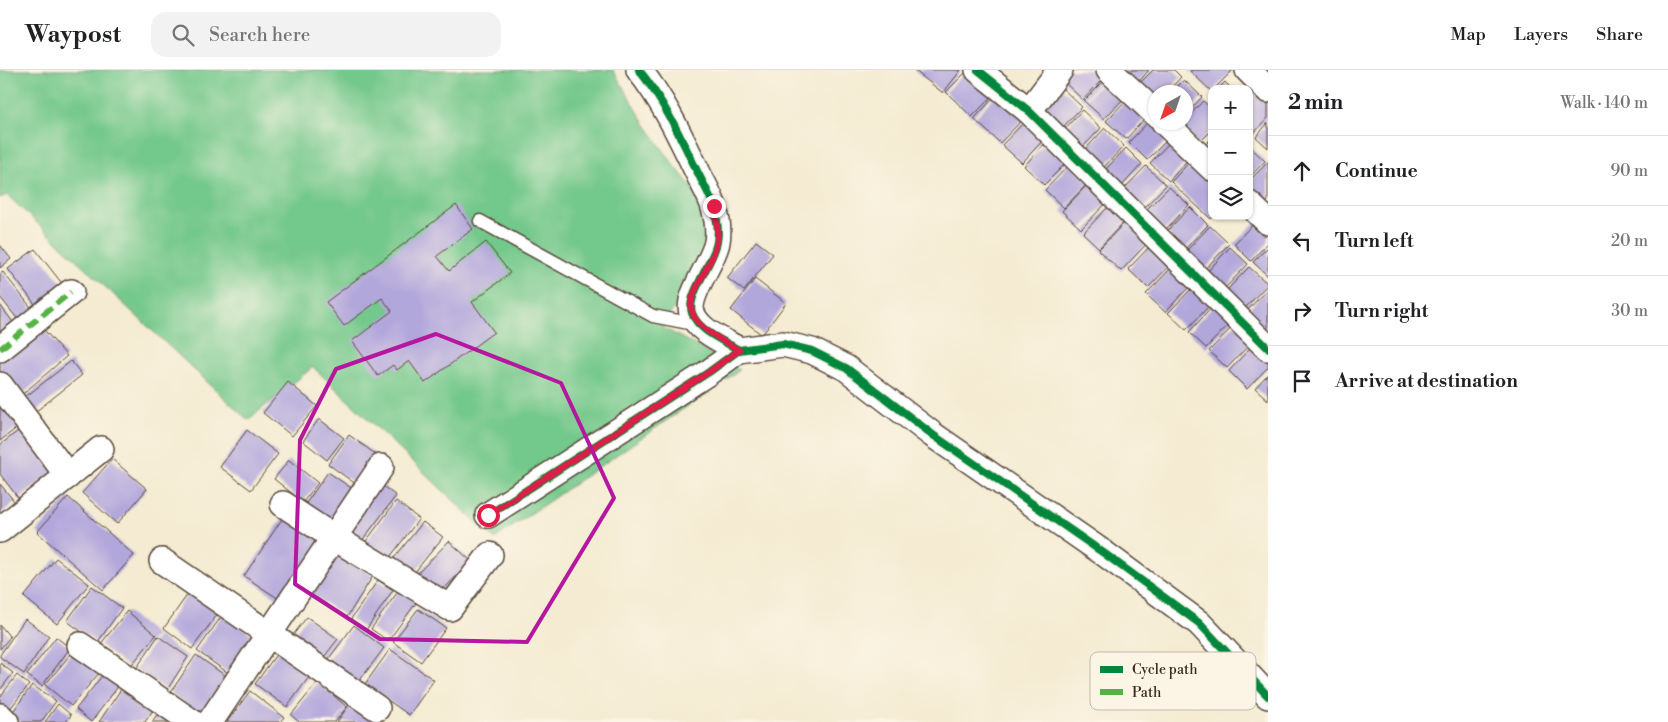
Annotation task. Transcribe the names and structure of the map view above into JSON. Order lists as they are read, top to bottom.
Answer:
{
  "legend": ["Cycle path", "Path"],
  "north": "bottom left",
  "page": {
    "header": "Waypost",
    "search": "Search here",
    "nav": ["Map", "Layers", "Share"],
    "heading": ["2 min", "Walk · 140 m"],
    "map_buttons": ["+", "−"],
    "list": [
      ["Continue", "90 m"],
      ["Turn left", "20 m"],
      ["Turn right", "30 m"],
      "Arrive at destination"
    ]
  }
}
